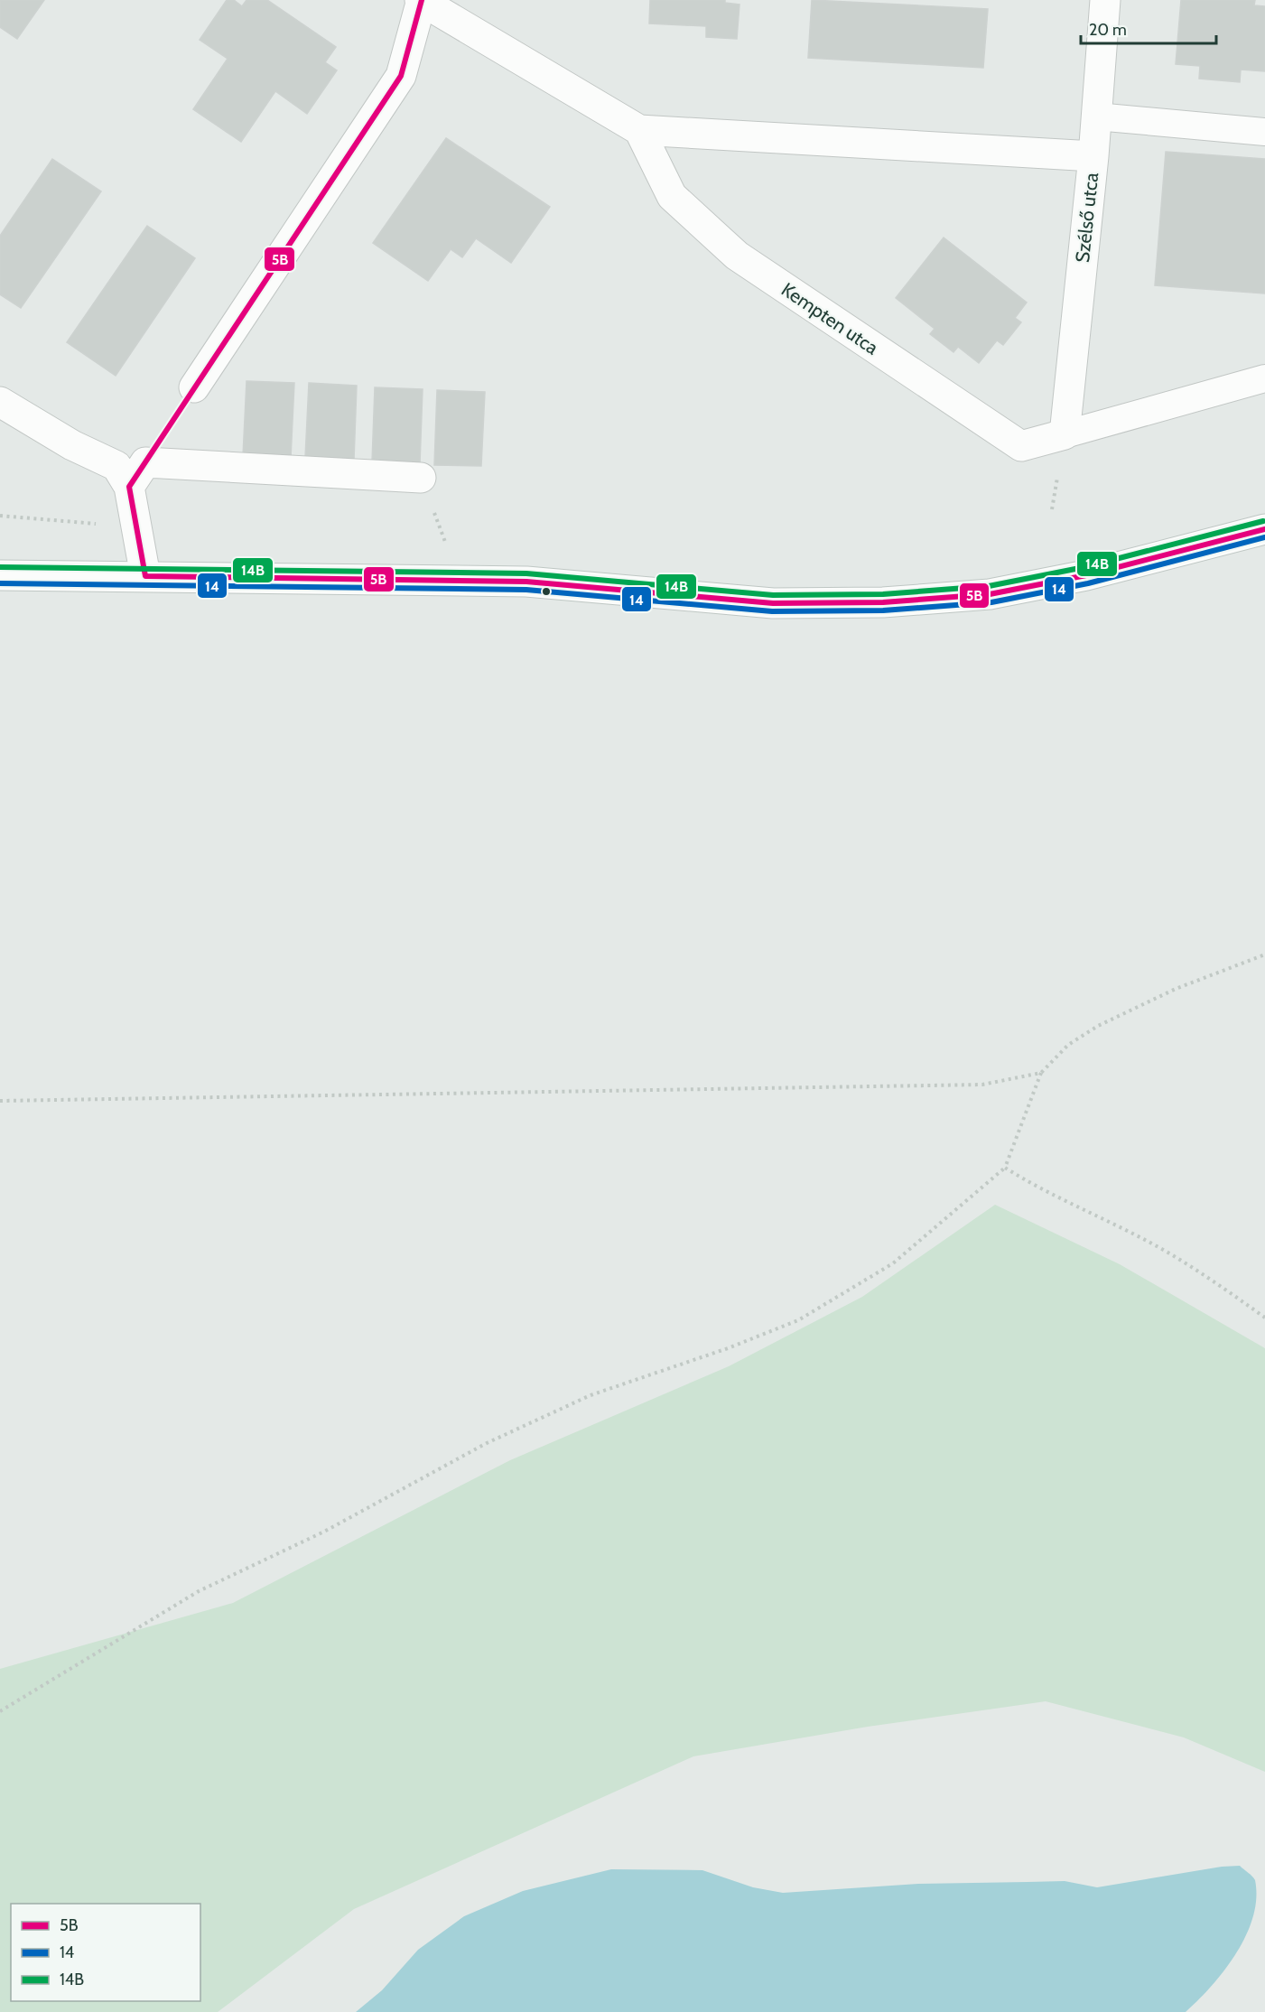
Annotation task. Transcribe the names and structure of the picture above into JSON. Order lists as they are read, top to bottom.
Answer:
{
  "streets": {
    "street": ["Szélső utca", "Kempten utca"]
  },
  "crossings": [
    ["Szélső utca", "Kempten utca"]
  ],
  "lines": ["transit line 5B", "transit line 14B", "transit line 14"],
  "legend": ["5B", "14", "14B"],
  "scale_bar": "20 m"
}
